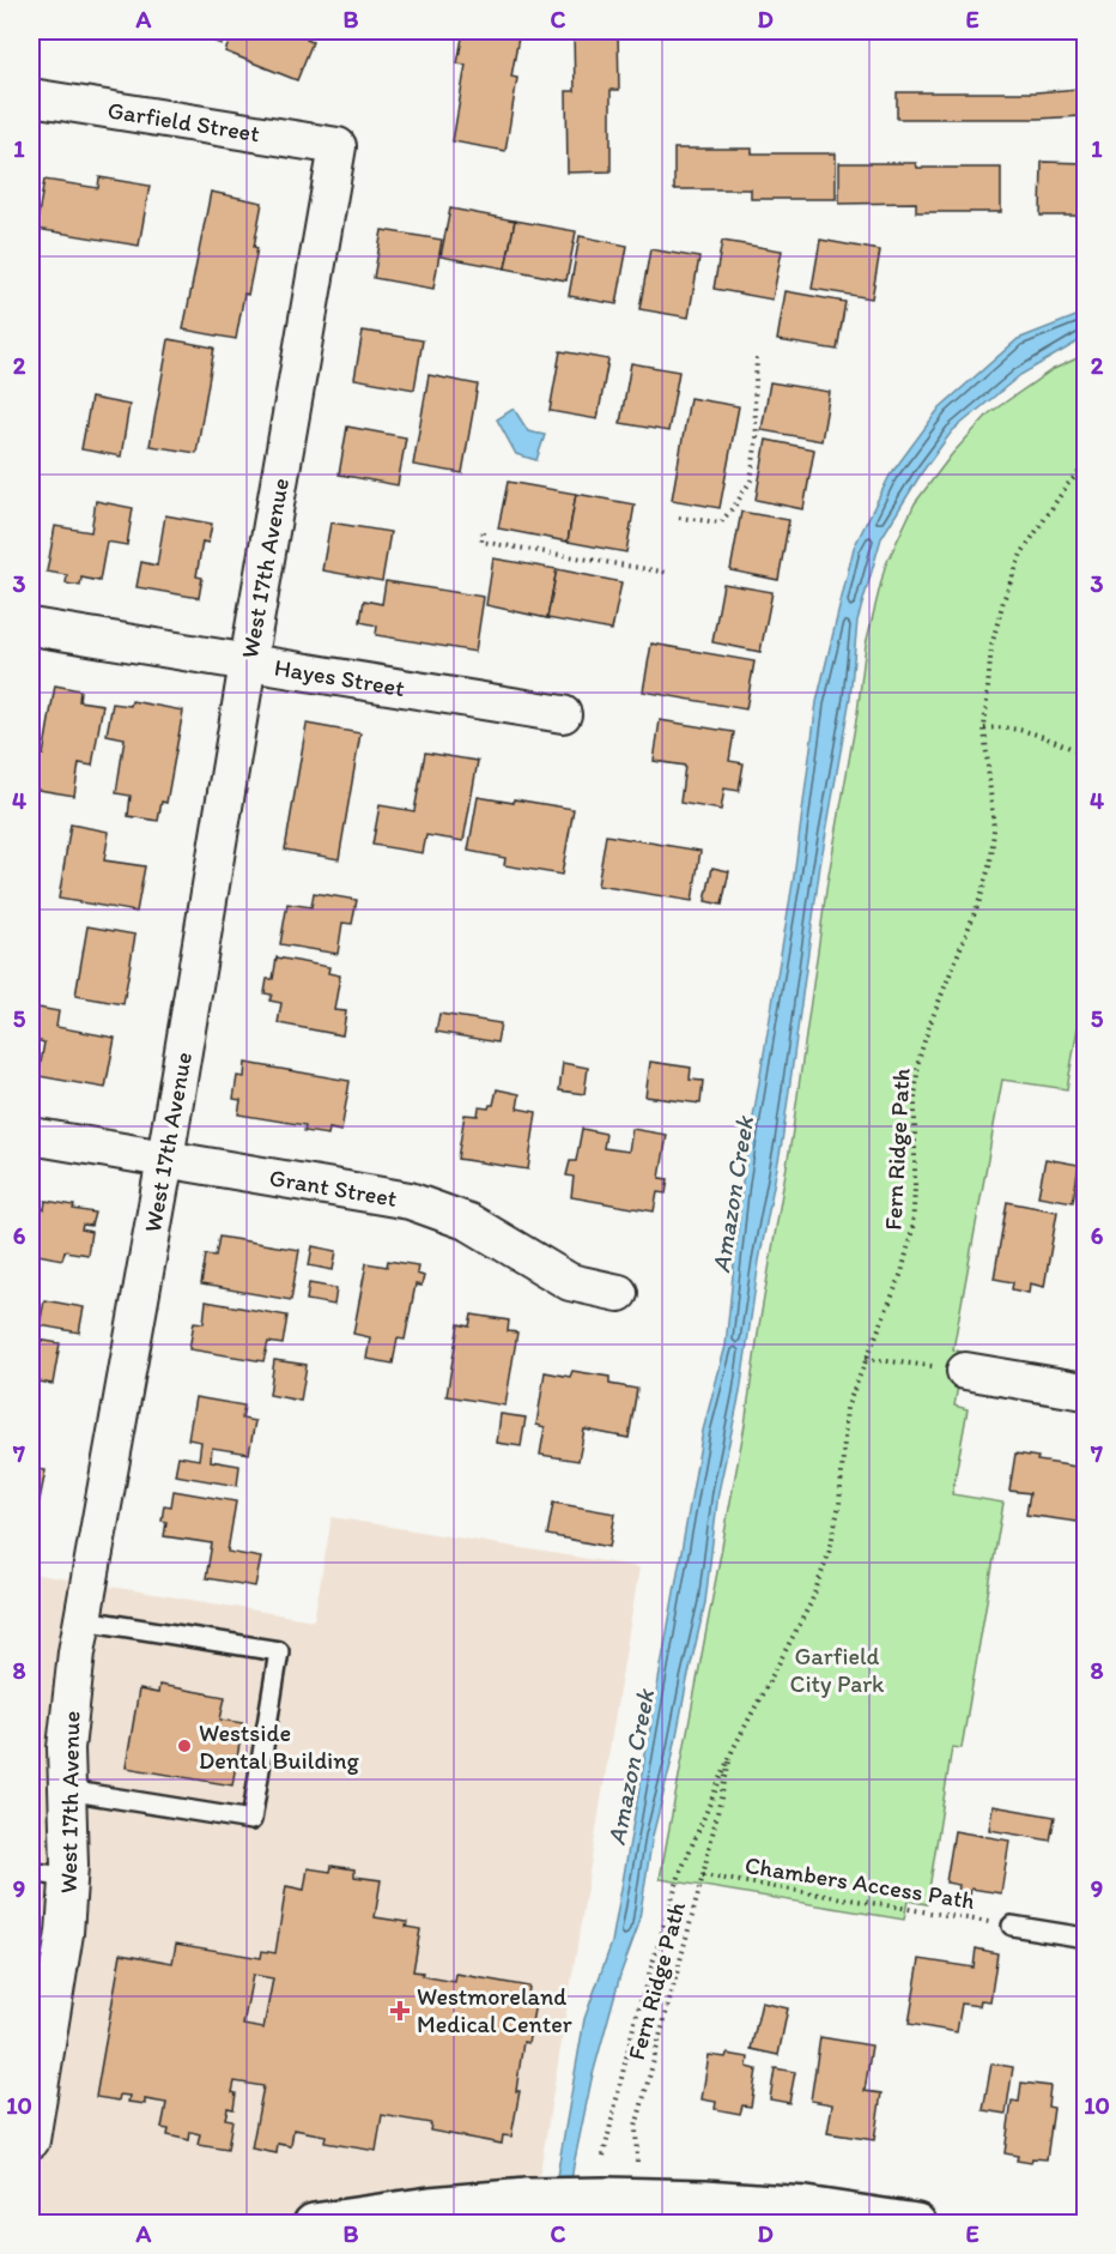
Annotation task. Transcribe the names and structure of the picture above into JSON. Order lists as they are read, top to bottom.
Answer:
{
  "streets": {
    "street": [
      "Garfield Street",
      "West 17th Avenue",
      "Hayes Street",
      "Grant Street"
    ],
    "path": ["Fern Ridge Path", "Chambers Access Path"]
  },
  "crossings": [
    ["Garfield Street", "West 17th Avenue"],
    ["West 17th Avenue", "Hayes Street"],
    ["West 17th Avenue", "Grant Street"],
    ["Fern Ridge Path", "Chambers Access Path"]
  ],
  "water": ["Amazon Creek"],
  "parks": ["Garfield City Park"],
  "places": {
    "other": ["Westside Dental Building"],
    "health": ["Westmoreland Medical Center"]
  },
  "grid": {
    "columns": [
      "A",
      "B",
      "C",
      "D",
      "E"
    ],
    "rows": [
      "1",
      "2",
      "3",
      "4",
      "5",
      "6",
      "7",
      "8",
      "9",
      "10"
    ]
  }
}
